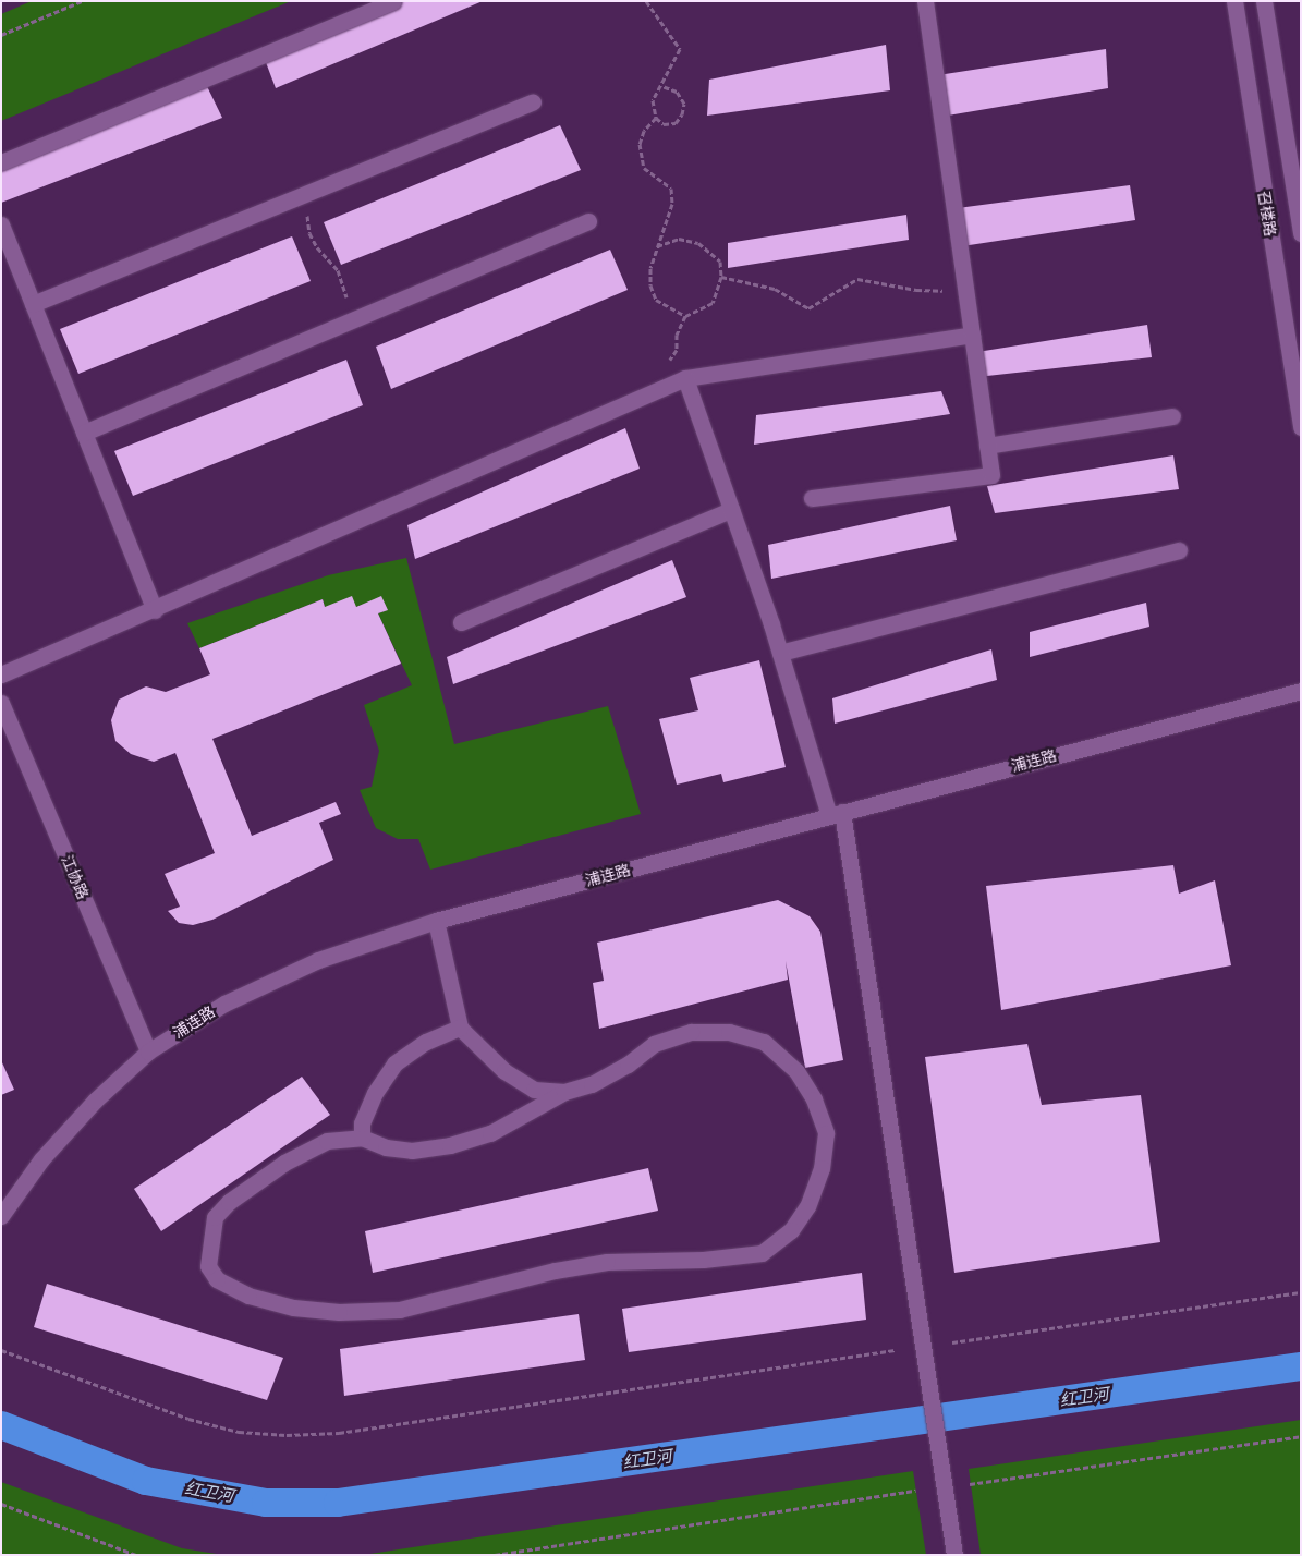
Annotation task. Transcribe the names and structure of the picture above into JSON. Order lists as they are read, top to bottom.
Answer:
{
  "streets": {
    "street": ["召楼路", "浦连路", "江协路"]
  },
  "crossings": [
    ["浦连路", "江协路"]
  ],
  "water": ["红卫河"]
}
